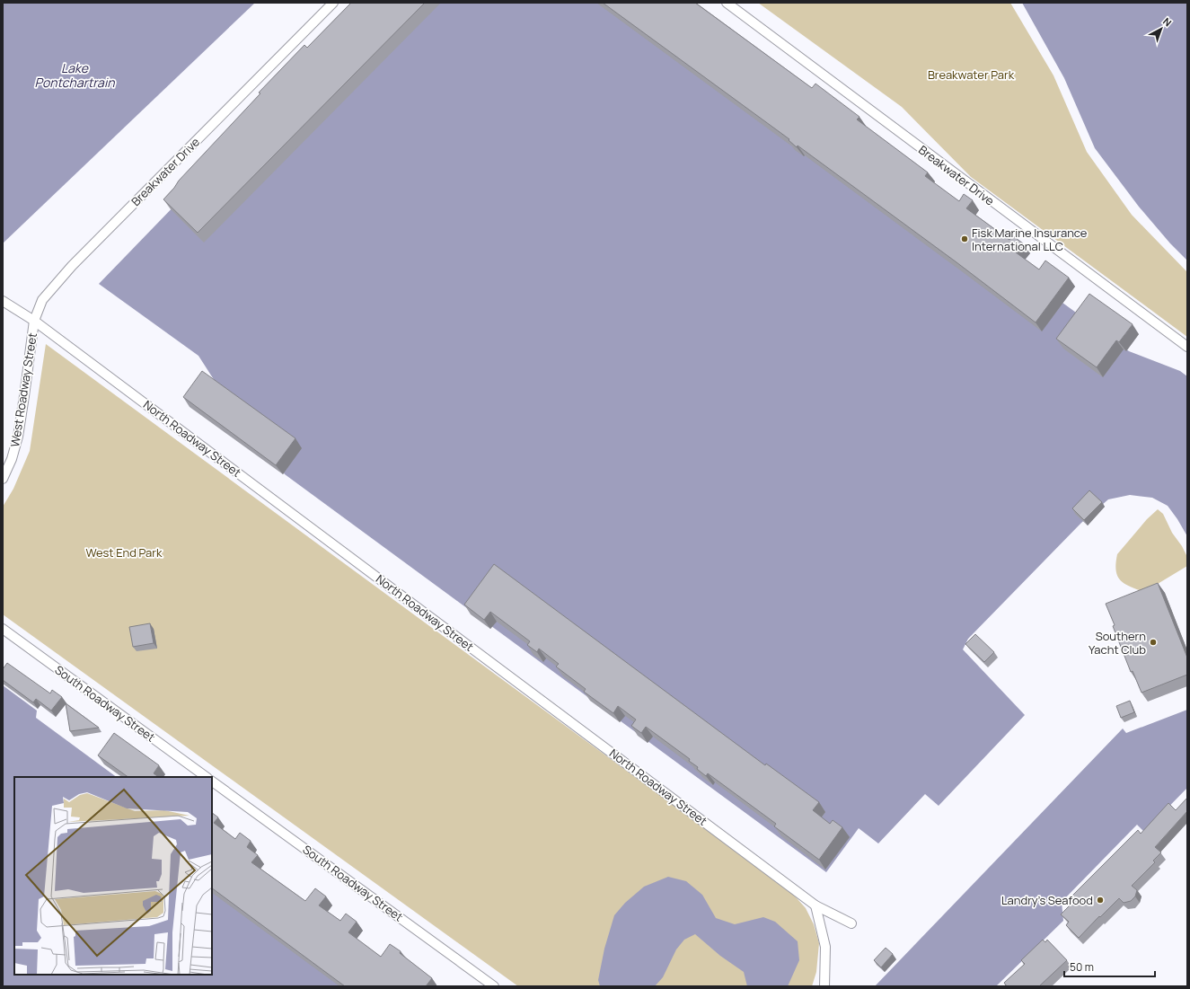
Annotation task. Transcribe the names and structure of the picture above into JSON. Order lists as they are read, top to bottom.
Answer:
{
  "streets": {
    "street": [
      "Breakwater Drive",
      "West Roadway Street",
      "North Roadway Street",
      "South Roadway Street"
    ]
  },
  "crossings": [
    ["Breakwater Drive", "West Roadway Street"],
    ["Breakwater Drive", "North Roadway Street"],
    ["West Roadway Street", "North Roadway Street"]
  ],
  "water": ["Lake Pontchartrain"],
  "parks": ["Breakwater Park", "West End Park"],
  "places": ["Fisk Marine Insurance International LLC", "Southern Yacht Club", "Landry's Seafood"],
  "scale_bar": "50 m",
  "north": "top right"
}
